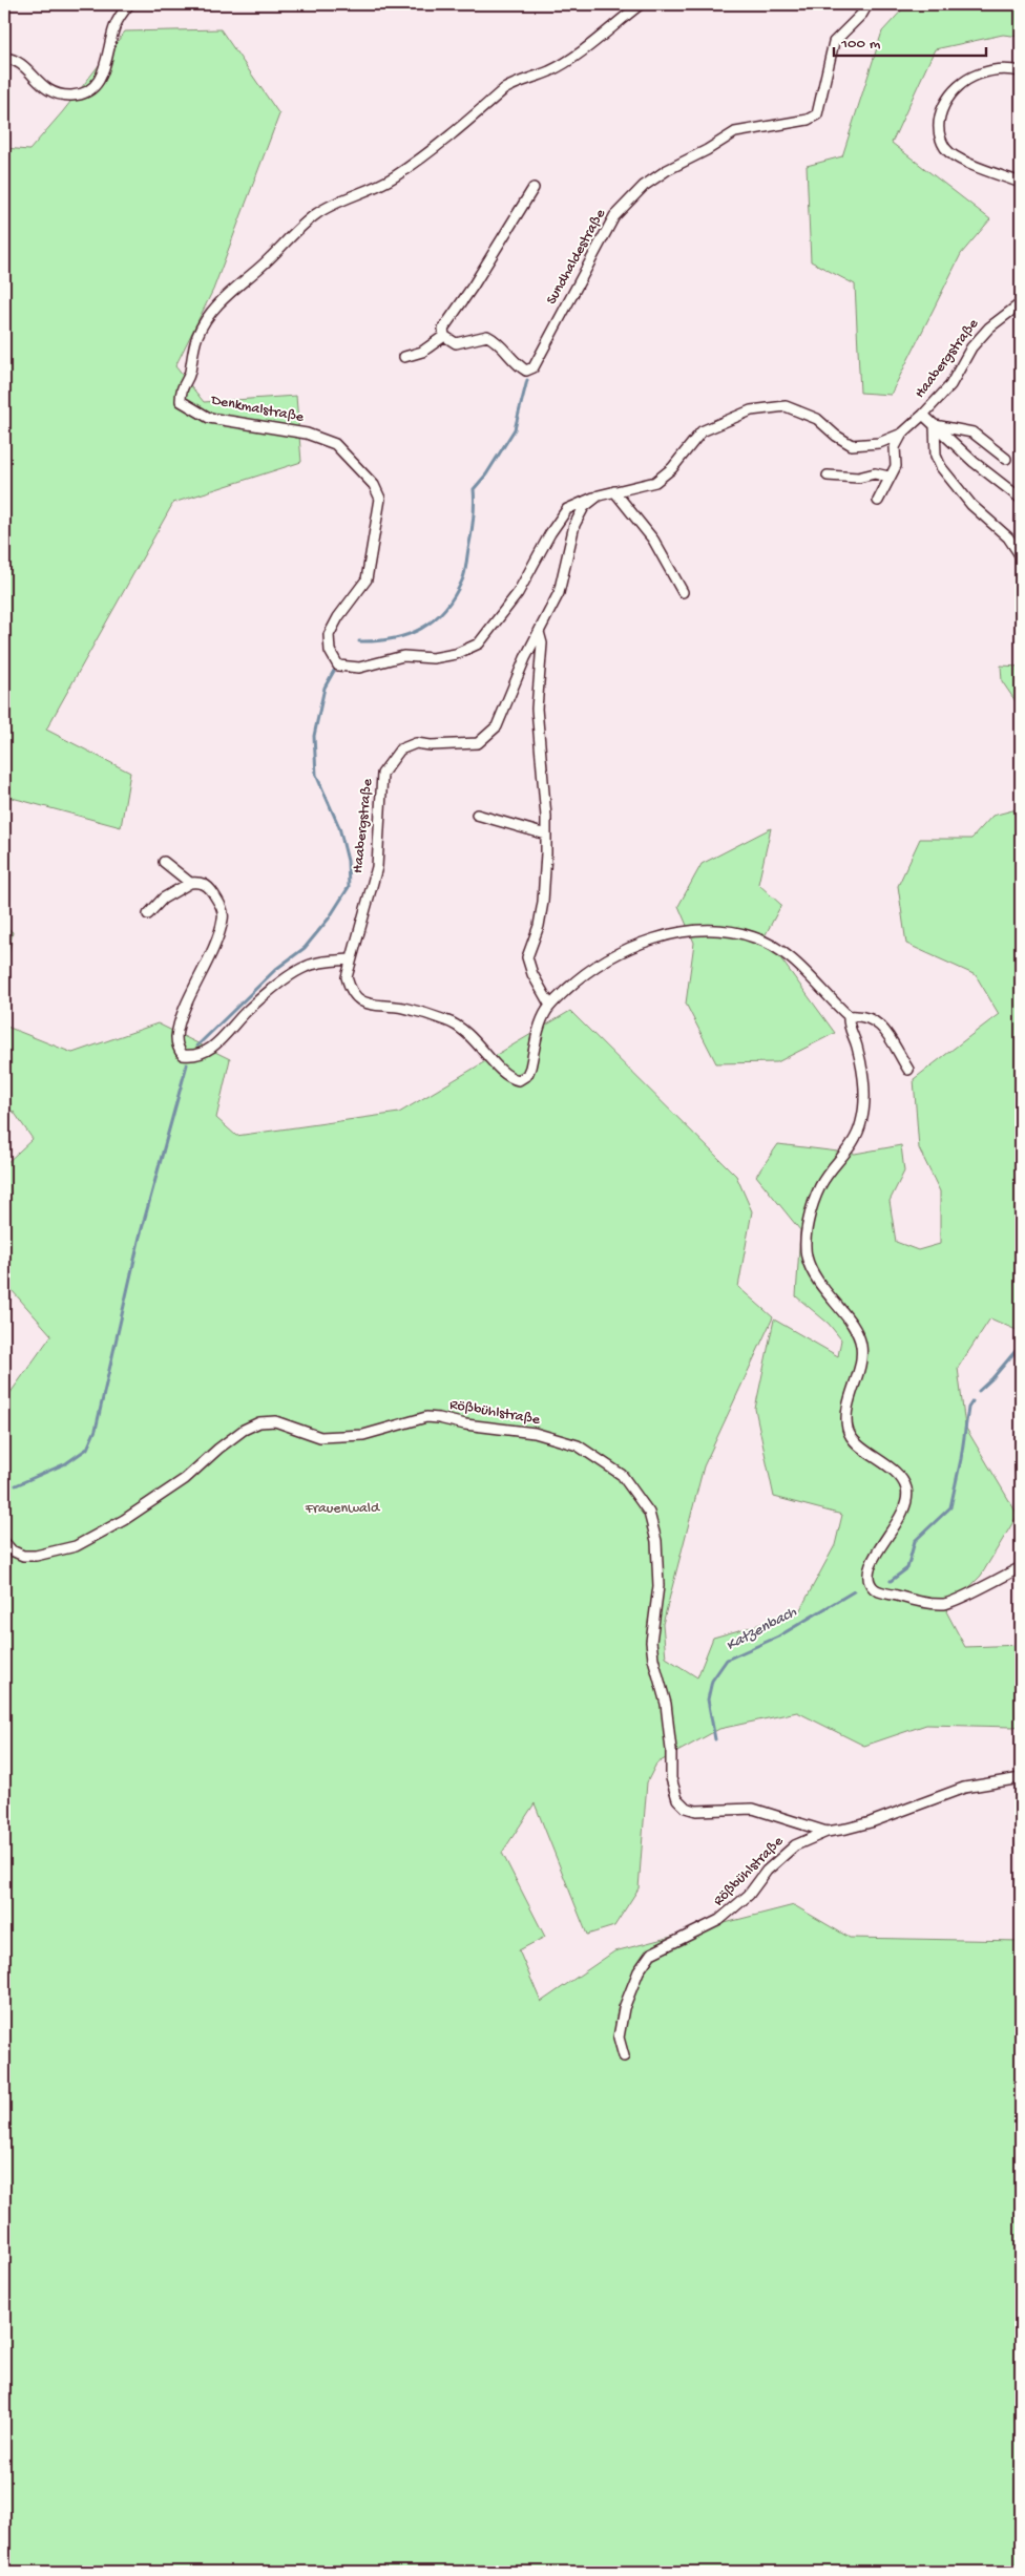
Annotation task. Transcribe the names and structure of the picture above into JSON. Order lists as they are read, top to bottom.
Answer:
{
  "streets": {
    "street": [
      "Sundhaldestraße",
      "Haabergstraße",
      "Denkmalstraße",
      "Rößbühlstraße"
    ]
  },
  "crossings": [
    ["Haabergstraße", "Denkmalstraße"]
  ],
  "water": ["Katzenbach"],
  "parks": ["Frauenwald"],
  "scale_bar": "100 m"
}
